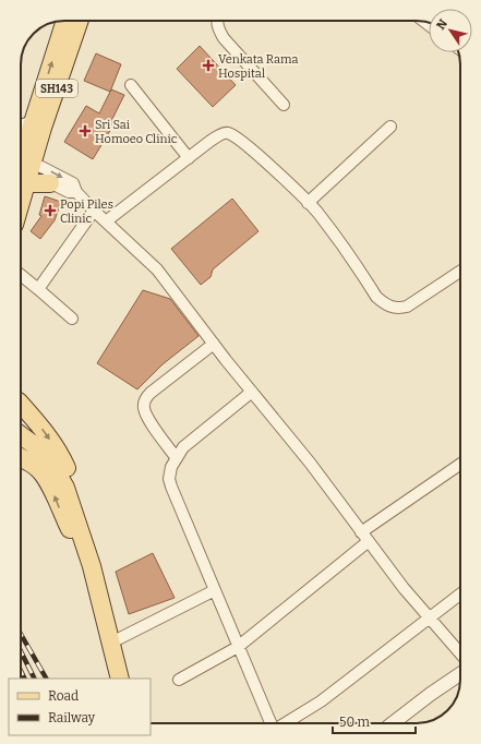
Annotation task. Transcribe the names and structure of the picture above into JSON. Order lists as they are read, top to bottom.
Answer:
{
  "streets": {
    "main road": ["SH143"]
  },
  "places": {
    "health": ["Venkata Rama Hospital", "Sri Sai Homoeo Clinic", "Popi Piles Clinic"]
  },
  "legend": ["Road", "Railway"],
  "scale_bar": "50 m",
  "north": "top left"
}
